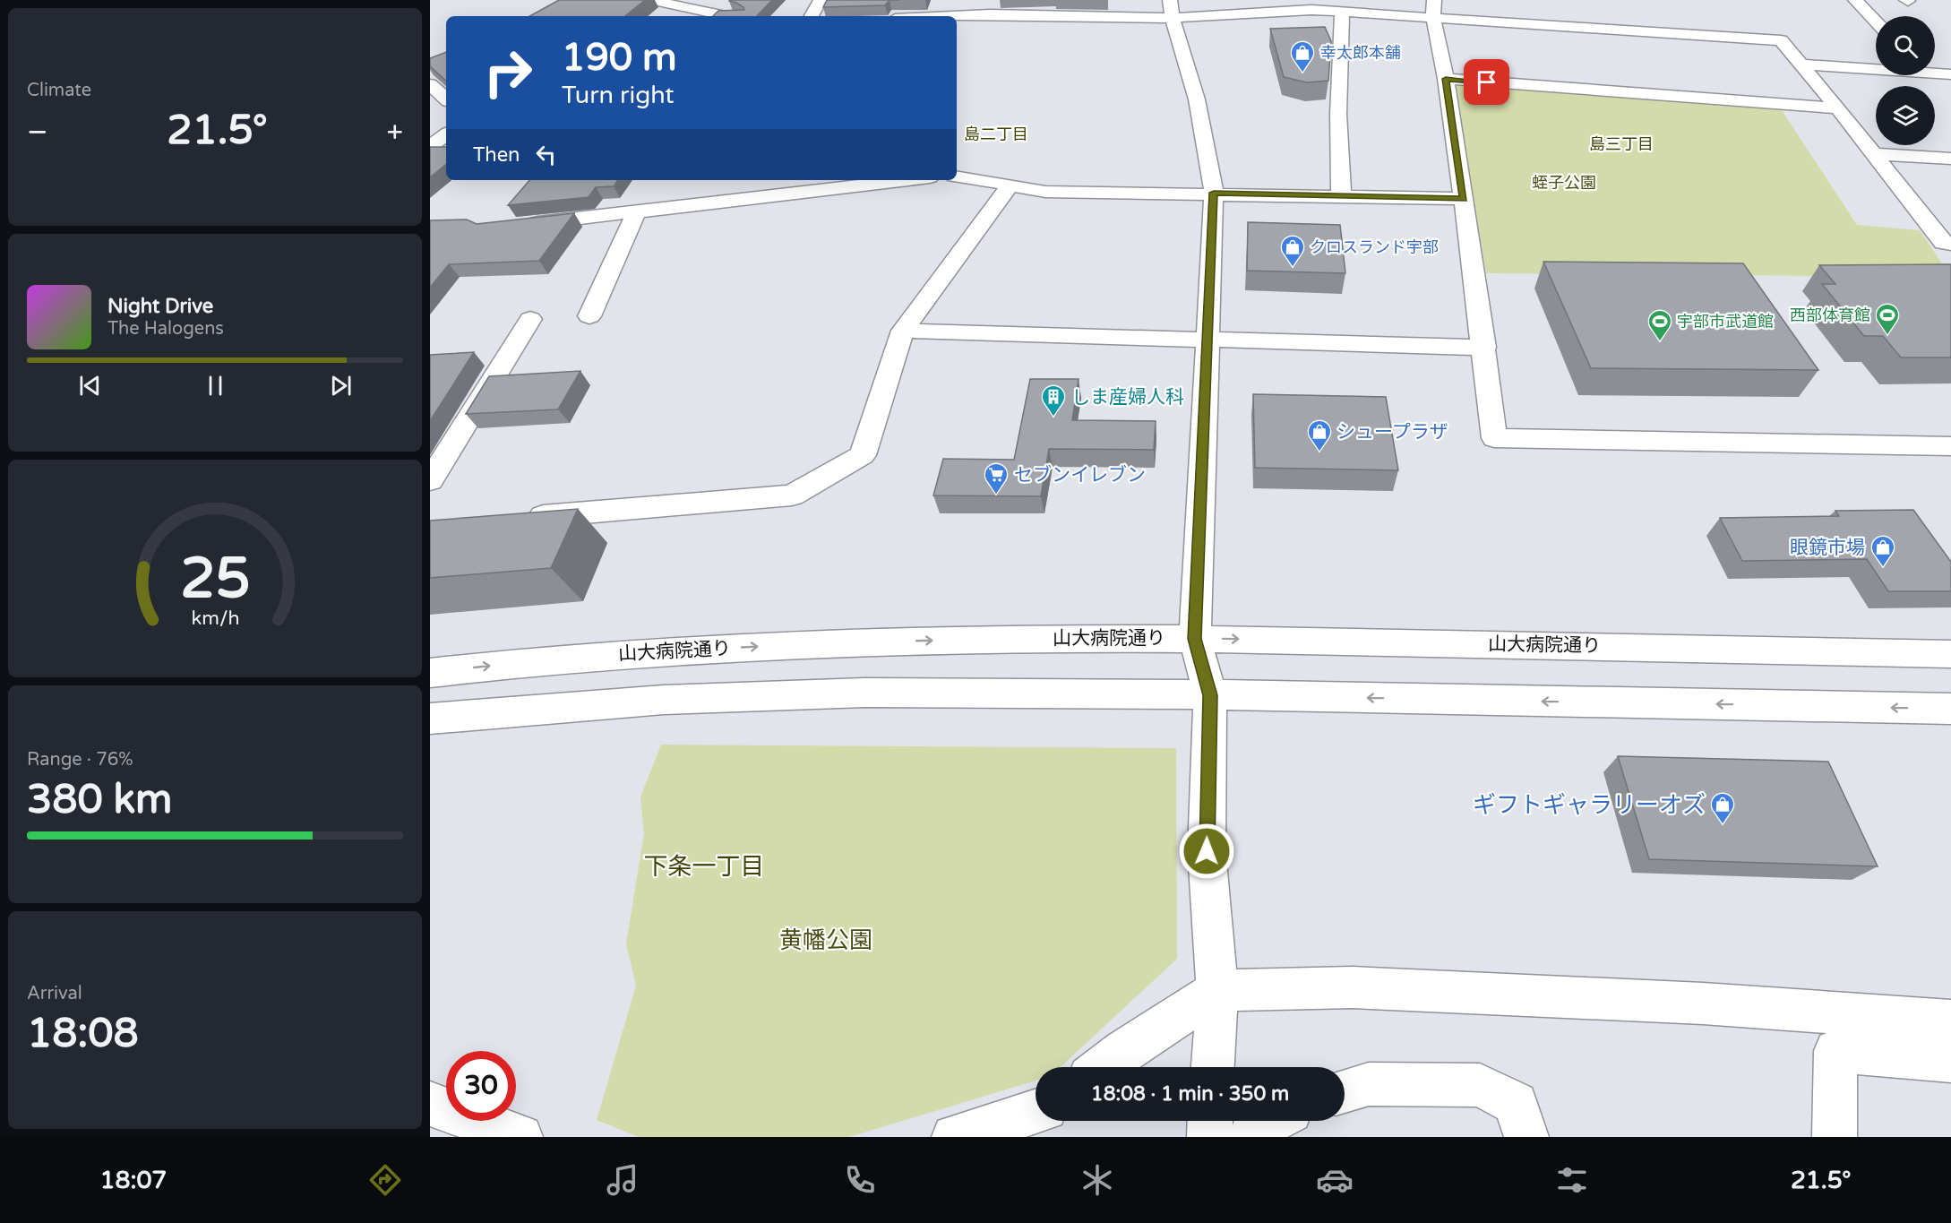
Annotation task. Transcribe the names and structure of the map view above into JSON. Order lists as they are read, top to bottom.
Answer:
{
  "streets": {
    "street": ["山大病院通り"]
  },
  "districts": ["島二丁目", "島三丁目", "下条一丁目"],
  "parks": ["蛭子公園", "黄幡公園"],
  "places": {
    "shop": [
      "幸太郎本舗",
      "クロスランド宇部",
      "シュープラザ",
      "眼鏡市場",
      "ギフトギャラリーオズ"
    ],
    "sports": ["西部体育館", "宇部市武道館"],
    "building": ["しま産婦人科"],
    "supermarket": ["セブンイレブン"]
  },
  "page": {
    "tile": [
      "Climate",
      ["Range · 76%", "380 km"],
      ["Arrival", "18:08"]
    ],
    "turn": ["190 m", "Turn right"],
    "heat": ["−", "21.5°", "+"],
    "then": "Then",
    "song": ["Night Drive", "The Halogens"],
    "limit": "30",
    "trip": "18:08 · 1 min · 350 m",
    "tabs": ["18:07", "21.5°"],
    "gauge": ["25", "km/h"]
  }
}
